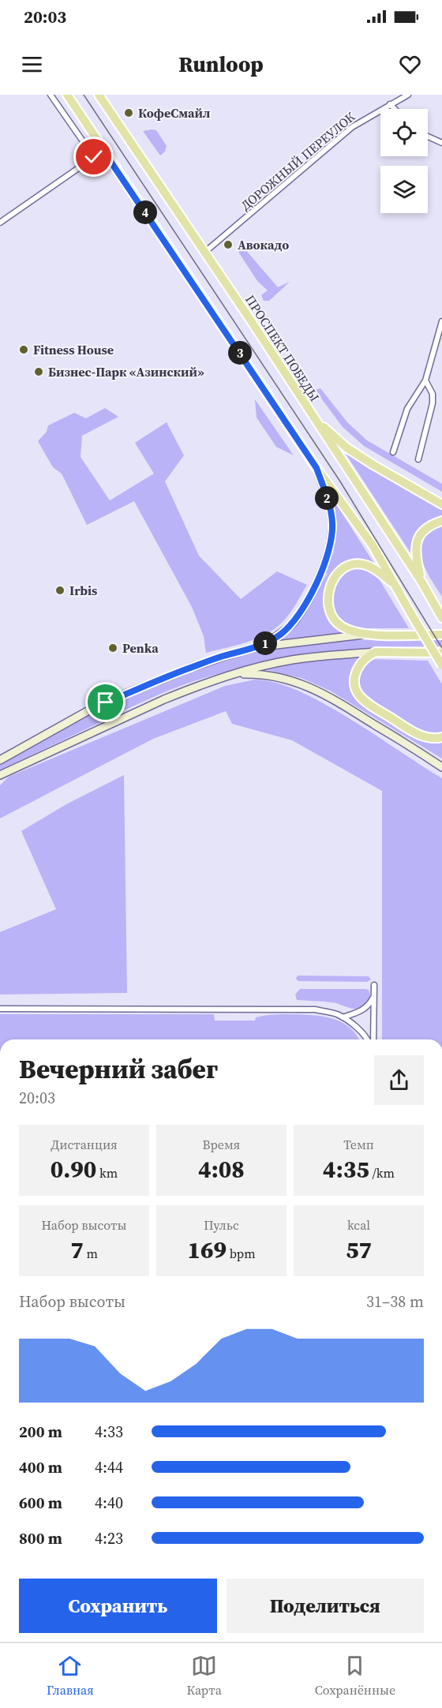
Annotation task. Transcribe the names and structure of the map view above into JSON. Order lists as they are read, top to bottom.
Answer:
{
  "streets": {
    "main road": ["ПРОСПЕКТ ПОБЕДЫ"],
    "street": ["ДОРОЖНЫЙ ПЕРЕУЛОК"]
  },
  "crossings": [
    ["ДОРОЖНЫЙ ПЕРЕУЛОК", "ПРОСПЕКТ ПОБЕДЫ"]
  ],
  "places": [
    "КофеСмайл",
    "Авокадо",
    "Fitness House",
    "Бизнес-Парк «Азинский»",
    "Irbis",
    "Penka"
  ],
  "page": {
    "status": "20:03",
    "header": "Runloop",
    "pins": [
      "4",
      "3",
      "2",
      "1"
    ],
    "heading": ["Вечерний забег", "20:03"],
    "stats": [
      ["Дистанция", "0.90 km"],
      ["Время", "4:08"],
      ["Темп", "4:35 /km"],
      ["Набор высоты", "7 m"],
      ["Пульс", "169 bpm"],
      ["kcal", "57"]
    ],
    "chart": ["Набор высоты", "31–38 m"],
    "list": [
      {
        "name": "200 m",
        "note": "4:33"
      },
      {
        "name": "400 m",
        "note": "4:44"
      },
      {
        "name": "600 m",
        "note": "4:40"
      },
      {
        "name": "800 m",
        "note": "4:23"
      }
    ],
    "buttons": ["Сохранить", "Поделиться"],
    "tabs": ["Главная", "Карта", "Сохранённые"]
  }
}
